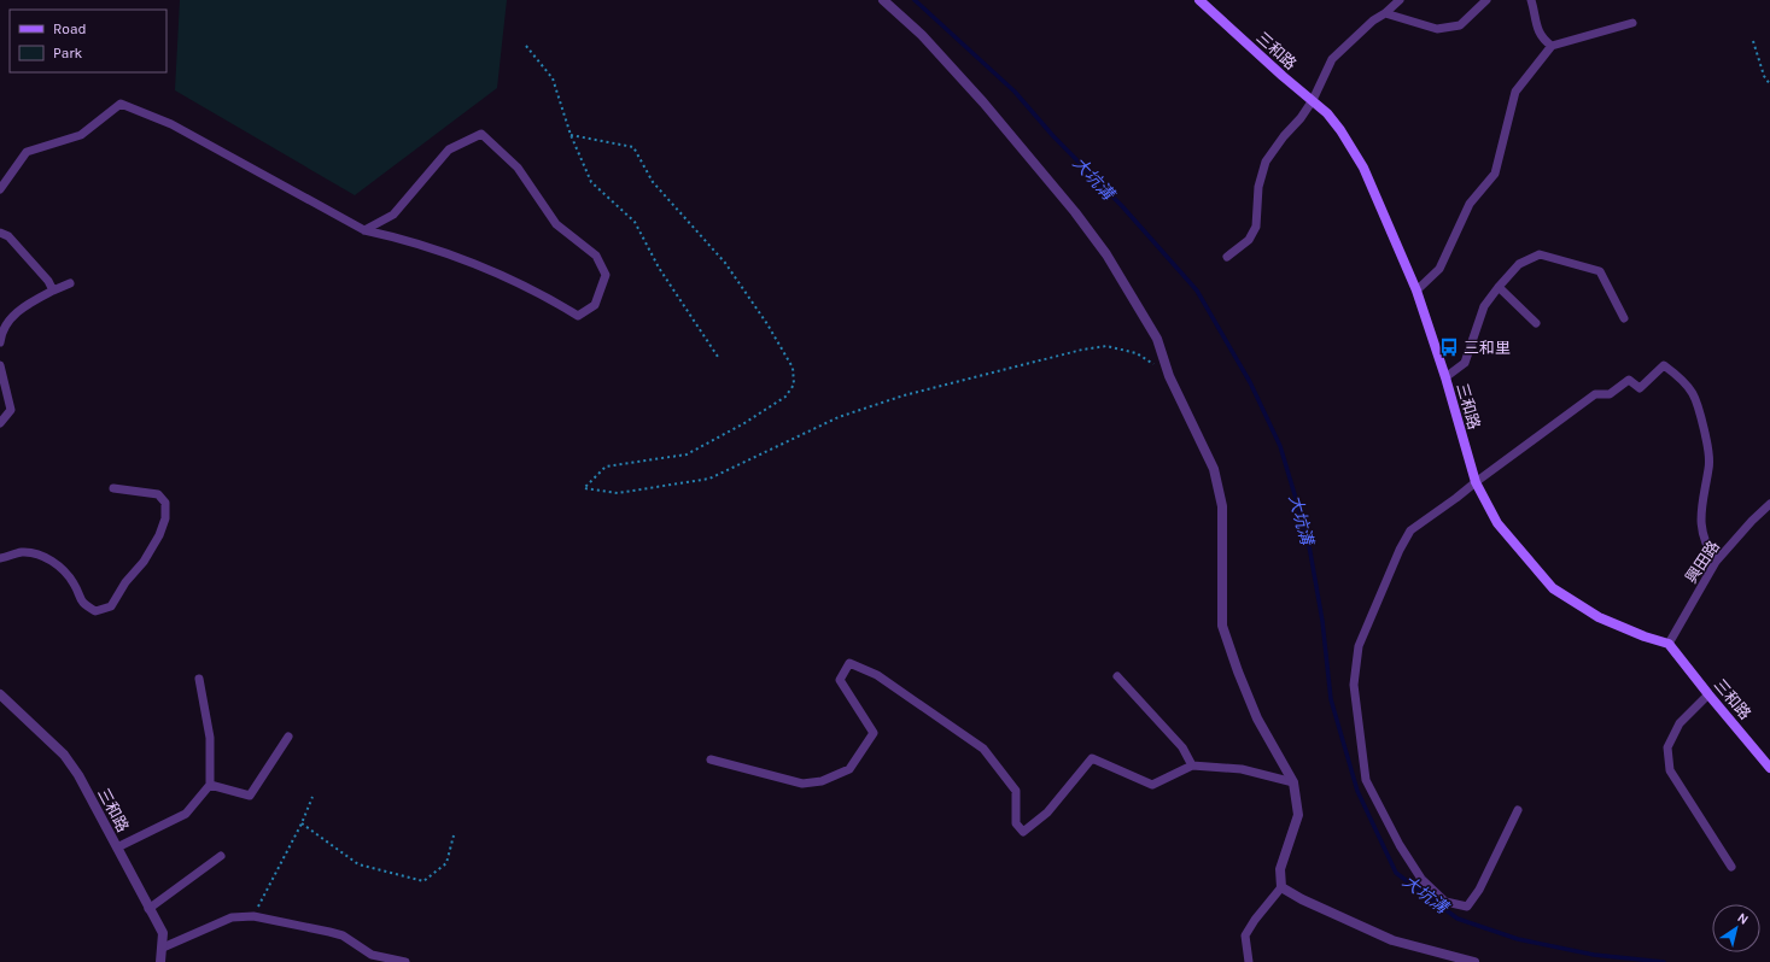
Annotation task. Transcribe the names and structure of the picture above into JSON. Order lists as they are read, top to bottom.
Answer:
{
  "streets": {
    "main road": ["三和路"],
    "lane": ["興田路"]
  },
  "crossings": [
    ["三和路", "興田路"]
  ],
  "water": ["大坑溝"],
  "places": {
    "bus stop": ["三和里"]
  },
  "legend": ["Road", "Park"],
  "north": "top right"
}
